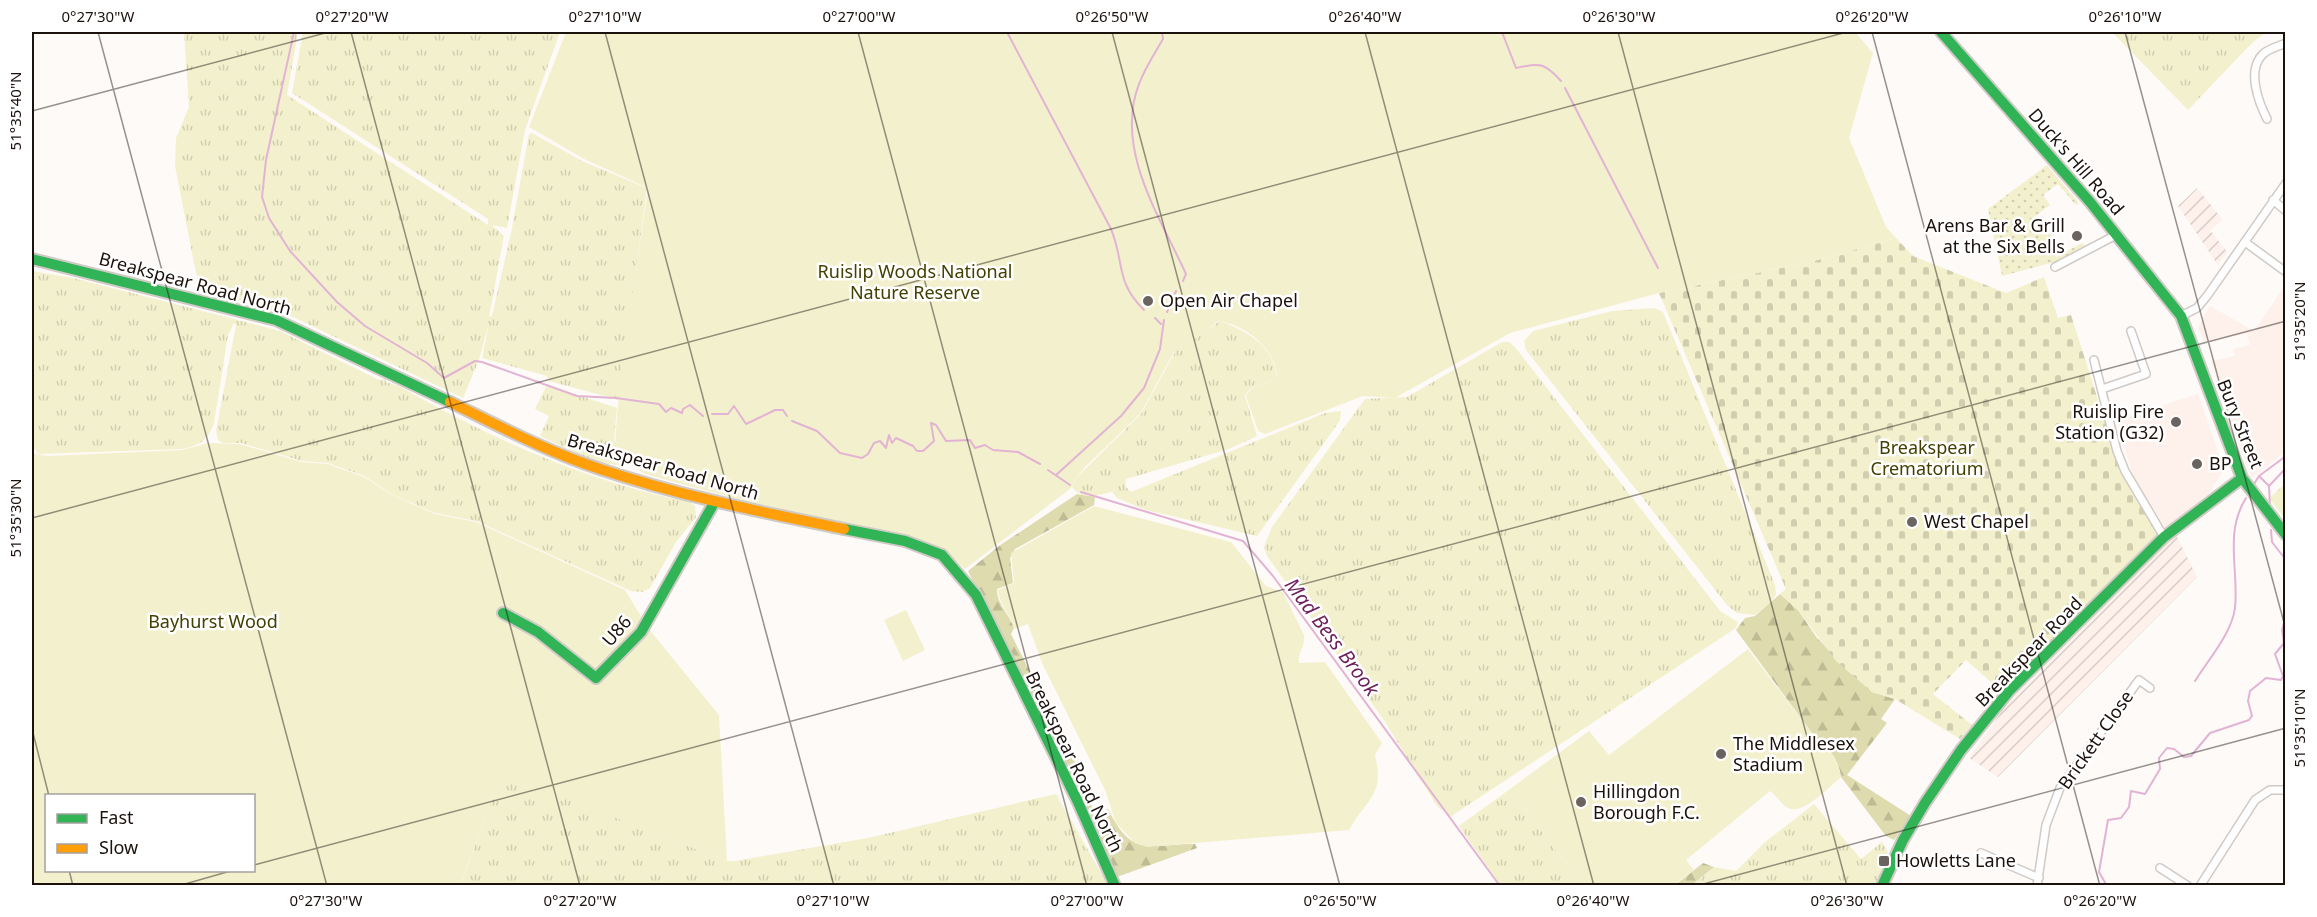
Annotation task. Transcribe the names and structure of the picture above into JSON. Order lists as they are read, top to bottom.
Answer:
{
  "streets": {
    "street": [
      "Duck's Hill Road",
      "Breakspear Road North",
      "Bury Street",
      "U86",
      "Breakspear Road",
      "Brickett Close"
    ]
  },
  "crossings": [
    ["Duck's Hill Road", "Bury Street"],
    ["Breakspear Road North", "U86"],
    ["Bury Street", "Breakspear Road"]
  ],
  "water": ["Mad Bess Brook"],
  "parks": ["Ruislip Woods National Nature Reserve", "Breakspear Crematorium", "Bayhurst Wood"],
  "places": {
    "other": [
      "Arens Bar & Grill at the Six Bells",
      "Open Air Chapel",
      "Ruislip Fire Station (G32)",
      "BP",
      "West Chapel",
      "The Middlesex Stadium",
      "Hillingdon Borough F.C."
    ],
    "transit": ["Howletts Lane"]
  },
  "legend": ["Fast", "Slow"],
  "coordinates": [
    "0°27'30\"W",
    "0°27'20\"W",
    "0°27'10\"W",
    "0°27'00\"W",
    "0°26'50\"W",
    "0°26'40\"W",
    "0°26'30\"W",
    "0°26'20\"W",
    "0°26'10\"W",
    "51°35'40\"N",
    "51°35'20\"N",
    "51°35'30\"N",
    "51°35'10\"N"
  ]
}
